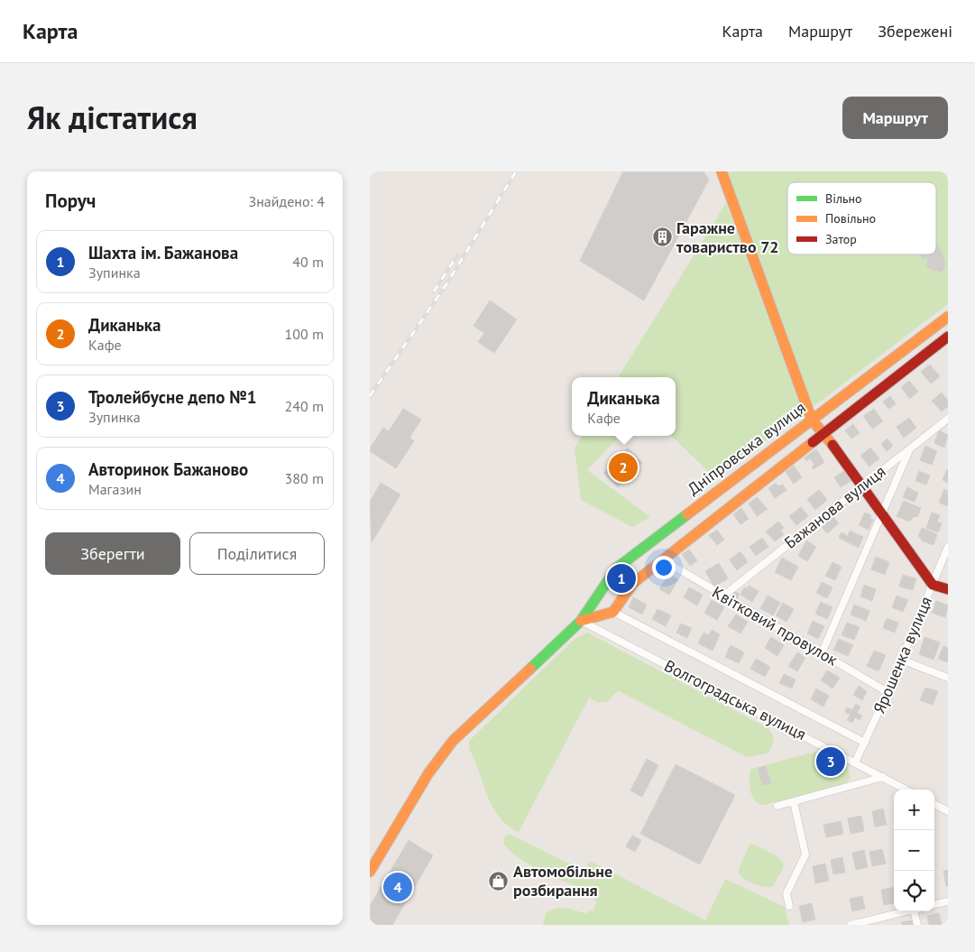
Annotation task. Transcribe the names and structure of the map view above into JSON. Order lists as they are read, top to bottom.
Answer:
{
  "streets": {
    "street": [
      "Дніпровська вулиця",
      "Бажанова вулиця",
      "Квітковий провулок",
      "Ярошенка вулиця",
      "Волгоградська вулиця"
    ]
  },
  "crossings": [
    ["Дніпровська вулиця", "Волгоградська вулиця"],
    ["Бажанова вулиця", "Квітковий провулок"],
    ["Квітковий провулок", "Ярошенка вулиця"],
    ["Ярошенка вулиця", "Волгоградська вулиця"]
  ],
  "places": {
    "building": ["Гаражне товариство 72"],
    "shop": ["Автомобільне розбирання"]
  },
  "legend": ["Вільно", "Повільно", "Затор"],
  "page": {
    "header": "Карта",
    "nav": ["Карта", "Маршрут", "Збережені"],
    "title": "Як дістатися",
    "buttons": [
      "Маршрут",
      ["Зберегти", "Поділитися"]
    ],
    "heading": ["Поруч", "Знайдено: 4"],
    "list": [
      {
        "mark": "1",
        "name": "Шахта ім. Бажанова",
        "note": "Зупинка",
        "value": "40 m"
      },
      {
        "mark": "2",
        "name": "Диканька",
        "note": "Кафе",
        "value": "100 m"
      },
      {
        "mark": "3",
        "name": "Тролейбусне депо №1",
        "note": "Зупинка",
        "value": "240 m"
      },
      {
        "mark": "4",
        "name": "Авторинок Бажаново",
        "note": "Магазин",
        "value": "380 m"
      }
    ],
    "popup": ["Диканька", "Кафе"],
    "pins": [
      "2",
      "1",
      "3",
      "4"
    ],
    "map_buttons": ["+", "−"]
  }
}
